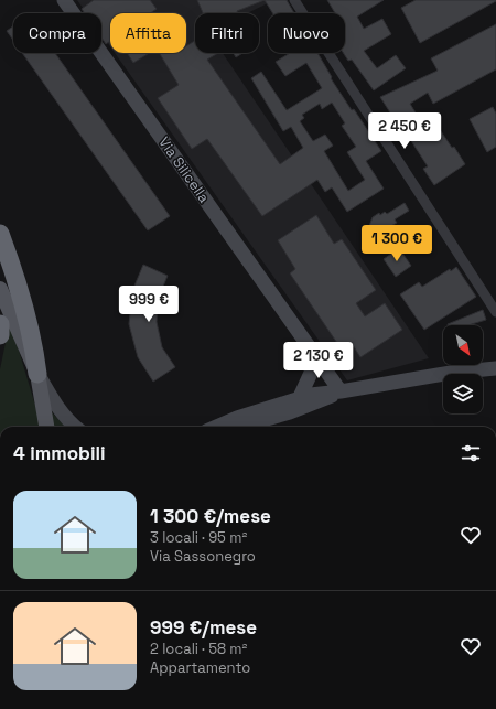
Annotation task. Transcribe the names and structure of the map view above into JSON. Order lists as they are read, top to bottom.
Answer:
{
  "streets": {
    "street": ["Via Silicella"]
  },
  "north": "bottom right",
  "page": {
    "chip": [
      "Compra",
      "Affitta",
      "Filtri",
      "Nuovo"
    ],
    "price": [
      "2 450 €",
      "1 300 €",
      "999 €",
      "2 130 €"
    ],
    "heading": "4 immobili",
    "list": [
      {
        "name": "1 300 €/mese",
        "note": "3 locali · 95 m² · Via Sassonegro"
      },
      {
        "name": "999 €/mese",
        "note": "2 locali · 58 m² · Appartamento"
      }
    ]
  }
}
